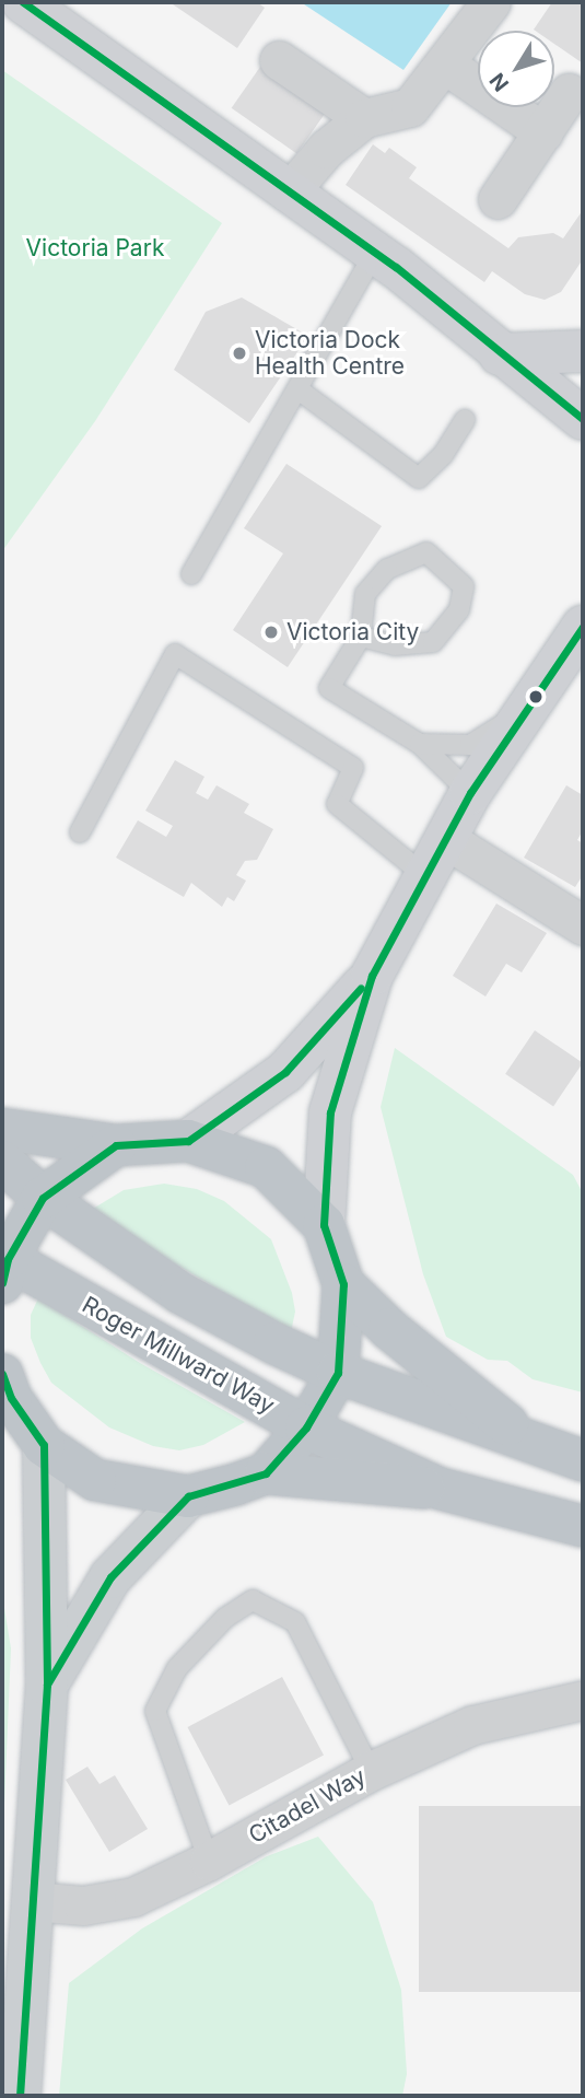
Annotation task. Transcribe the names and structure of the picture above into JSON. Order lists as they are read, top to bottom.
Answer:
{
  "streets": {
    "highway": ["Roger Millward Way"],
    "street": ["Citadel Way"]
  },
  "parks": ["Victoria Park"],
  "places": ["Victoria Dock Health Centre", "Victoria City"],
  "north": "bottom left"
}
